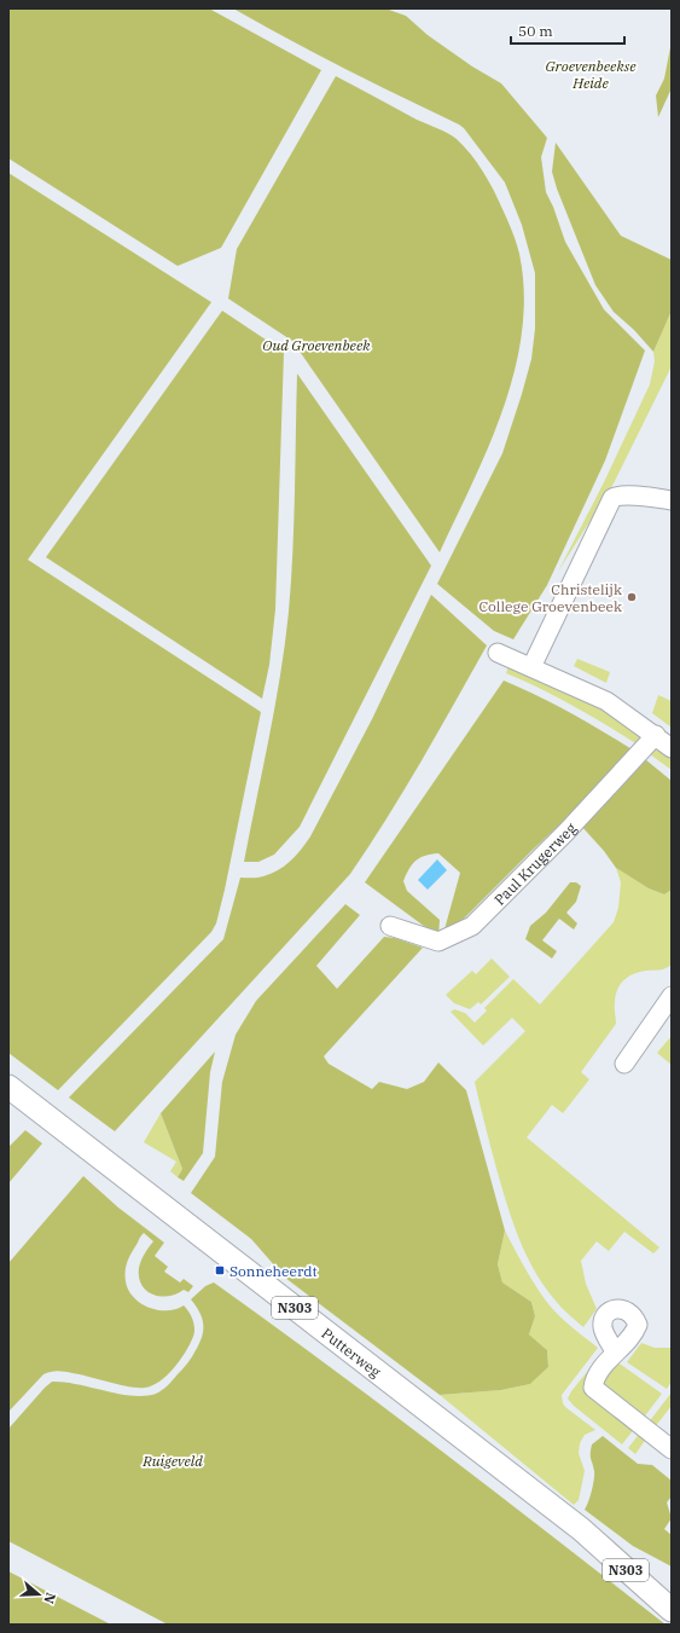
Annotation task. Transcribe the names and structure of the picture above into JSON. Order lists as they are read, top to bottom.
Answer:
{
  "streets": {
    "main road": ["N303", "Putterweg"],
    "street": ["Paul Krugerweg"]
  },
  "parks": ["Groevenbeekse Heide", "Oud Groevenbeek", "Ruigeveld"],
  "places": {
    "other": ["Christelijk College Groevenbeek"],
    "transit": ["Sonneheerdt"]
  },
  "scale_bar": "50 m",
  "north": "right"
}
